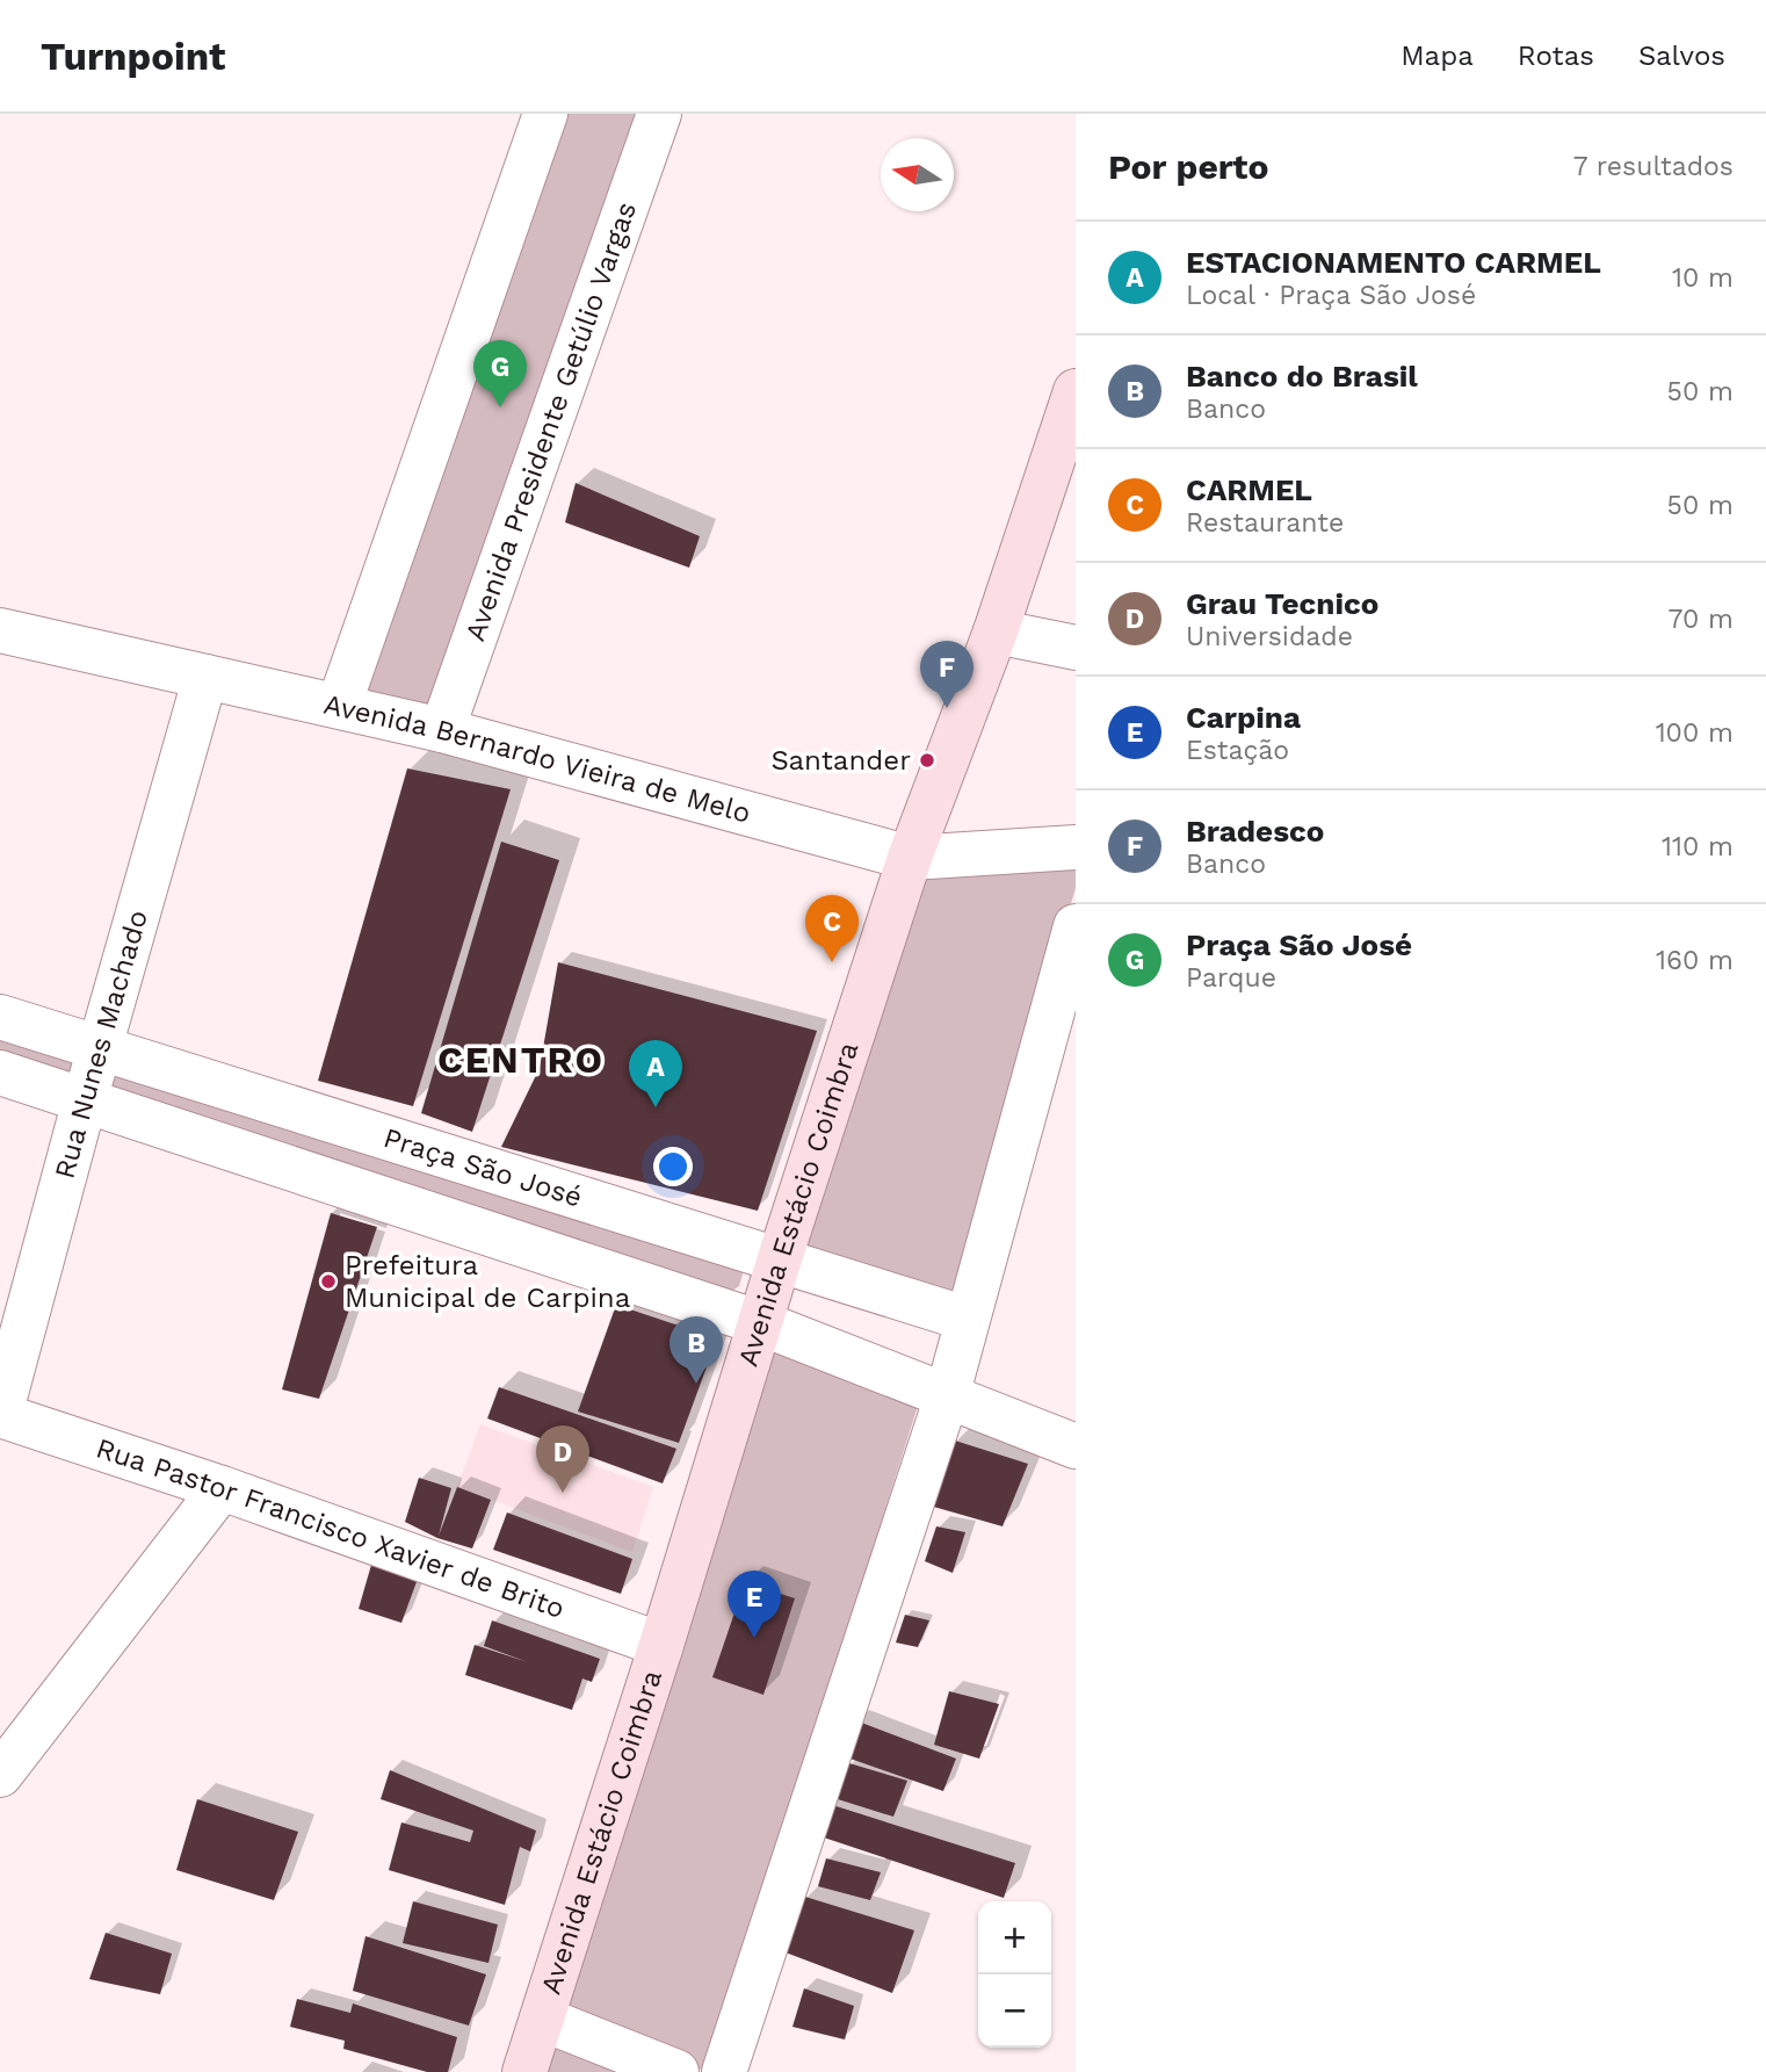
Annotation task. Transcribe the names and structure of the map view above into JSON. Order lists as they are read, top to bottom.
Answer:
{
  "streets": {
    "main road": ["Avenida Estácio Coimbra"],
    "street": [
      "Avenida Presidente Getúlio Vargas",
      "Avenida Bernardo Vieira de Melo",
      "Rua Nunes Machado",
      "Praça São José",
      "Rua Pastor Francisco Xavier de Brito"
    ]
  },
  "crossings": [
    ["Avenida Presidente Getúlio Vargas", "Avenida Bernardo Vieira de Melo"],
    ["Avenida Bernardo Vieira de Melo", "Rua Nunes Machado"],
    ["Avenida Bernardo Vieira de Melo", "Avenida Estácio Coimbra"],
    ["Rua Nunes Machado", "Praça São José"],
    ["Rua Nunes Machado", "Rua Pastor Francisco Xavier de Brito"],
    ["Praça São José", "Avenida Estácio Coimbra"],
    ["Avenida Estácio Coimbra", "Rua Pastor Francisco Xavier de Brito"]
  ],
  "districts": ["CENTRO"],
  "places": ["Santander", "Prefeitura Municipal de Carpina"],
  "north": "left",
  "page": {
    "header": "Turnpoint",
    "nav": ["Mapa", "Rotas", "Salvos"],
    "heading": ["Por perto", "7 resultados"],
    "list": [
      {
        "mark": "A",
        "name": "ESTACIONAMENTO CARMEL",
        "note": "Local · Praça São José",
        "value": "10 m"
      },
      {
        "mark": "B",
        "name": "Banco do Brasil",
        "note": "Banco",
        "value": "50 m"
      },
      {
        "mark": "C",
        "name": "CARMEL",
        "note": "Restaurante",
        "value": "50 m"
      },
      {
        "mark": "D",
        "name": "Grau Tecnico",
        "note": "Universidade",
        "value": "70 m"
      },
      {
        "mark": "E",
        "name": "Carpina",
        "note": "Estação",
        "value": "100 m"
      },
      {
        "mark": "F",
        "name": "Bradesco",
        "note": "Banco",
        "value": "110 m"
      },
      {
        "mark": "G",
        "name": "Praça São José",
        "note": "Parque",
        "value": "160 m"
      }
    ],
    "pins": [
      "G",
      "F",
      "C",
      "A",
      "B",
      "D",
      "E"
    ],
    "map_buttons": ["+", "−"]
  }
}
